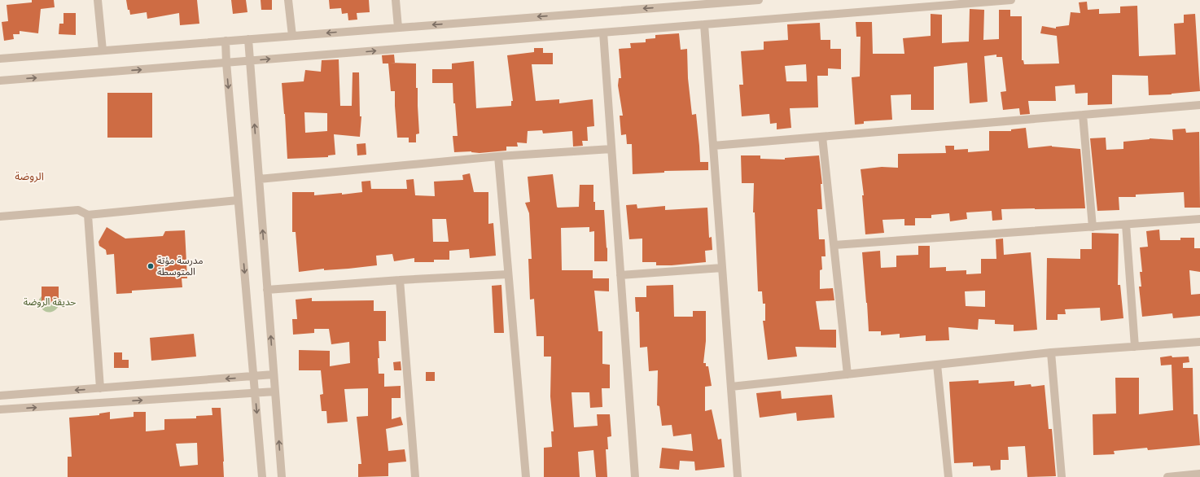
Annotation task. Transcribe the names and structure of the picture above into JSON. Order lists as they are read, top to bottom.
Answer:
{
  "districts": ["الروضة"],
  "parks": ["حديقة الروضة"],
  "places": ["مدرسة مؤتة المتوسطة"]
}
